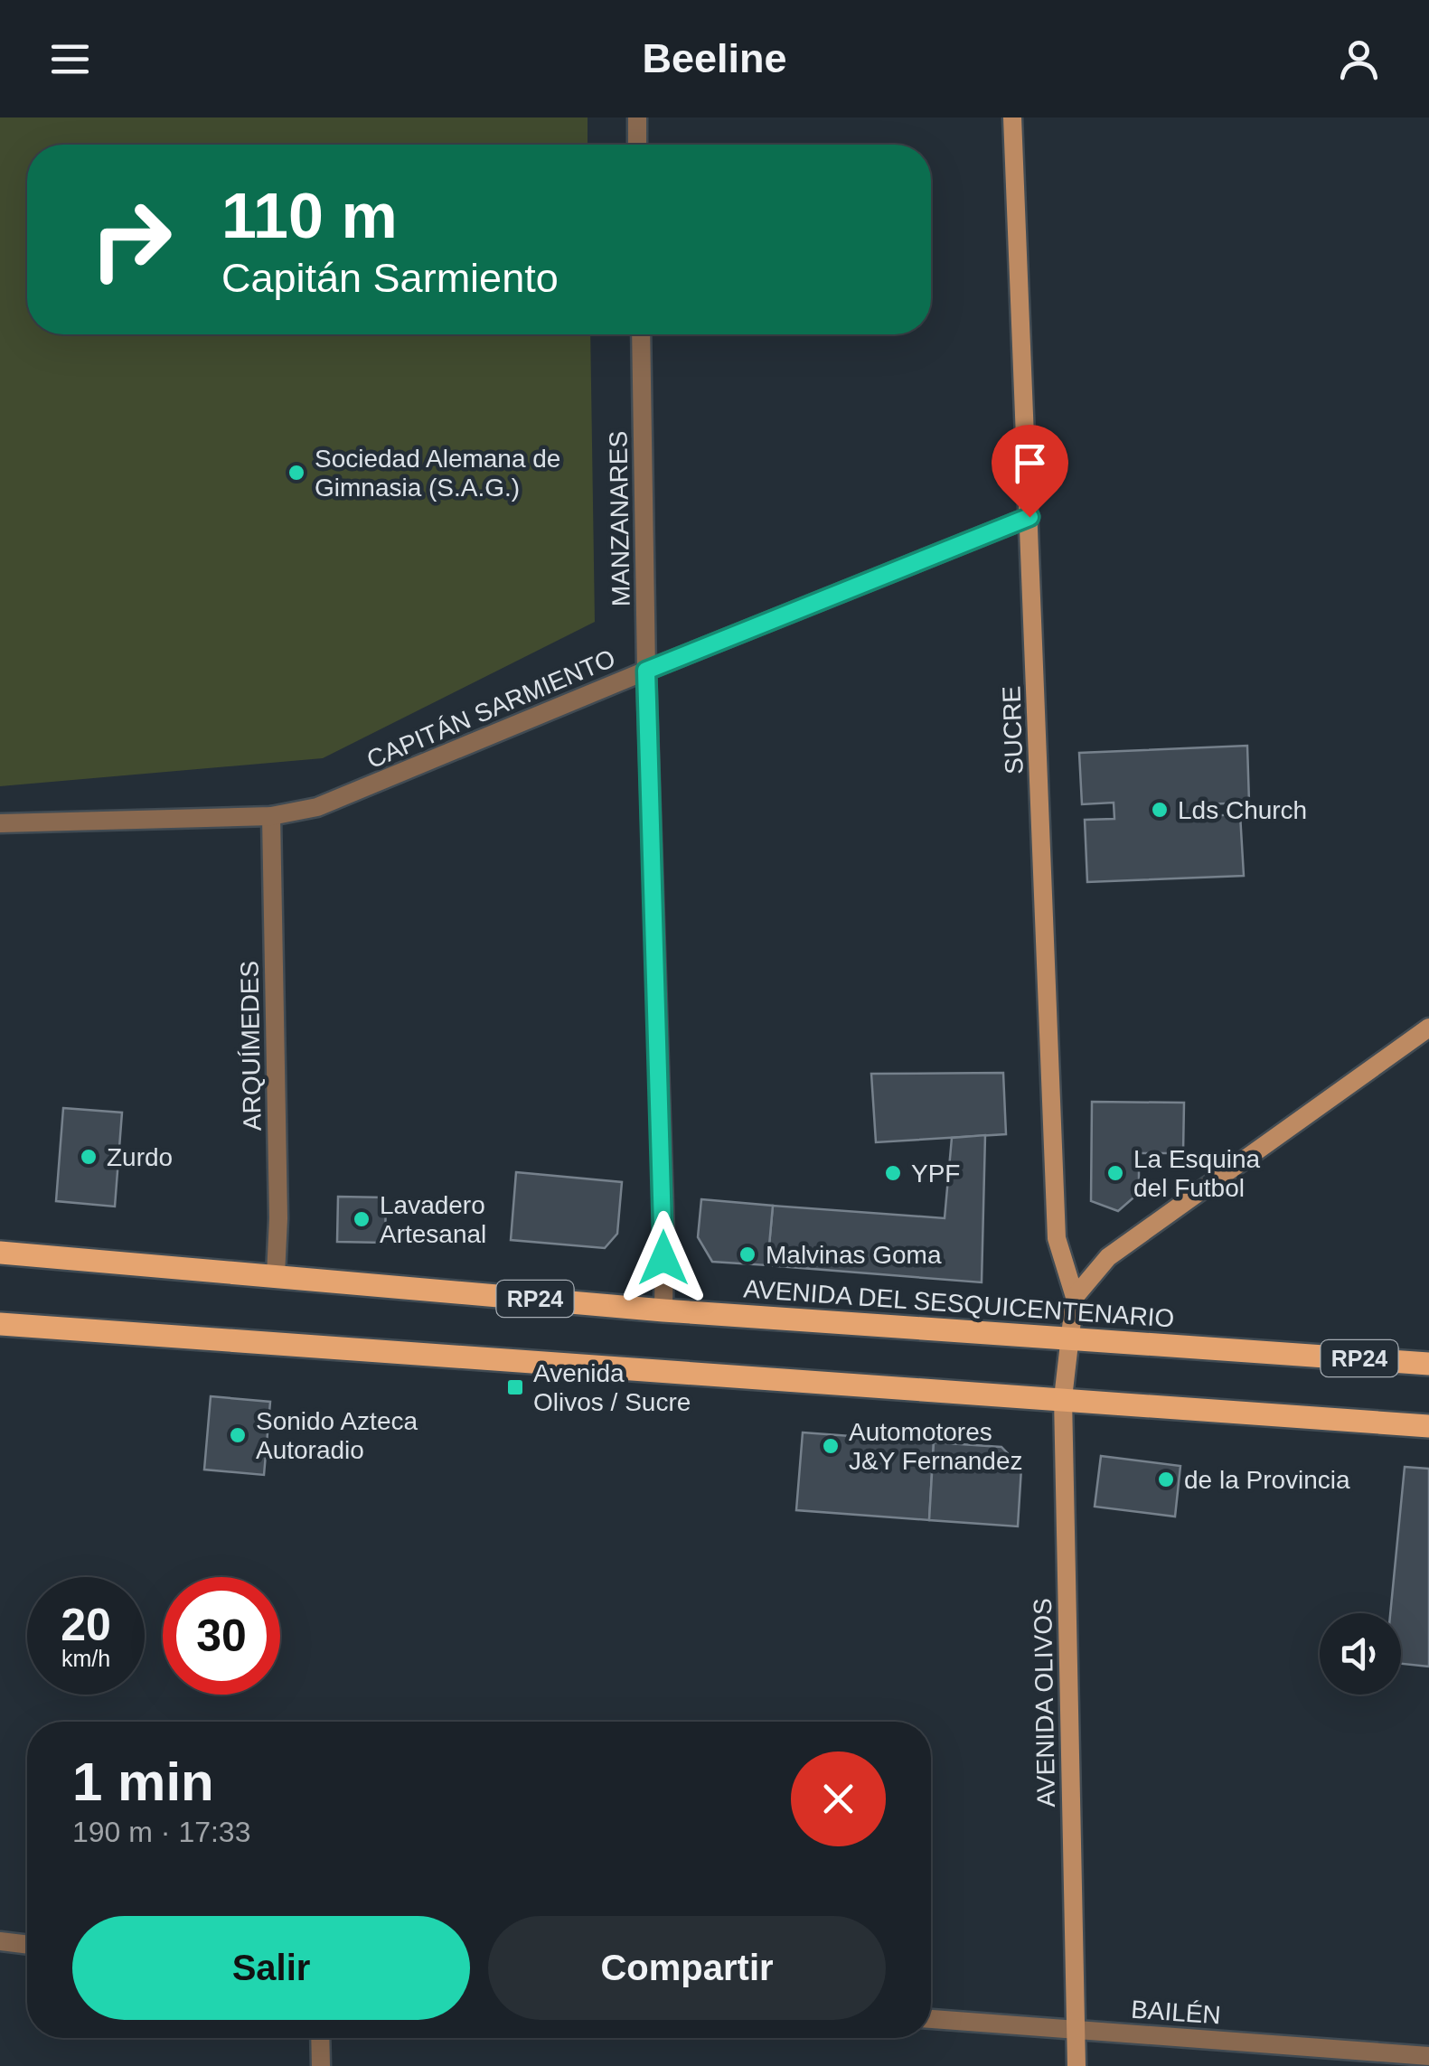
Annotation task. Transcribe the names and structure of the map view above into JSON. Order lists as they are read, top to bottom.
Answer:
{
  "streets": {
    "main road": ["RP24", "AVENIDA DEL SESQUICENTENARIO"],
    "street": [
      "MANZANARES",
      "CAPITÁN SARMIENTO",
      "SUCRE",
      "ARQUÍMEDES",
      "AVENIDA OLIVOS",
      "BAILÉN"
    ]
  },
  "crossings": [
    ["MANZANARES", "CAPITÁN SARMIENTO"],
    ["MANZANARES", "AVENIDA DEL SESQUICENTENARIO"],
    ["CAPITÁN SARMIENTO", "SUCRE"],
    ["CAPITÁN SARMIENTO", "ARQUÍMEDES"],
    ["SUCRE", "AVENIDA DEL SESQUICENTENARIO"],
    ["SUCRE", "AVENIDA OLIVOS"],
    ["ARQUÍMEDES", "AVENIDA DEL SESQUICENTENARIO"],
    ["AVENIDA DEL SESQUICENTENARIO", "AVENIDA OLIVOS"],
    ["AVENIDA OLIVOS", "BAILÉN"]
  ],
  "places": {
    "other": [
      "Sociedad Alemana de Gimnasia (S.A.G.)",
      "Lds Church",
      "Zurdo",
      "YPF",
      "La Esquina del Futbol",
      "Lavadero Artesanal",
      "Malvinas Goma",
      "Sonido Azteca Autoradio",
      "Automotores J&Y Fernandez",
      "de la Provincia"
    ],
    "transit": ["Avenida Olivos / Sucre"]
  },
  "page": {
    "header": "Beeline",
    "turn": ["110 m", "Capitán Sarmiento"],
    "speed": "20 km/h",
    "limit": "30",
    "heading": ["1 min", "190 m · 17:33"],
    "buttons": ["Salir", "Compartir"]
  }
}
